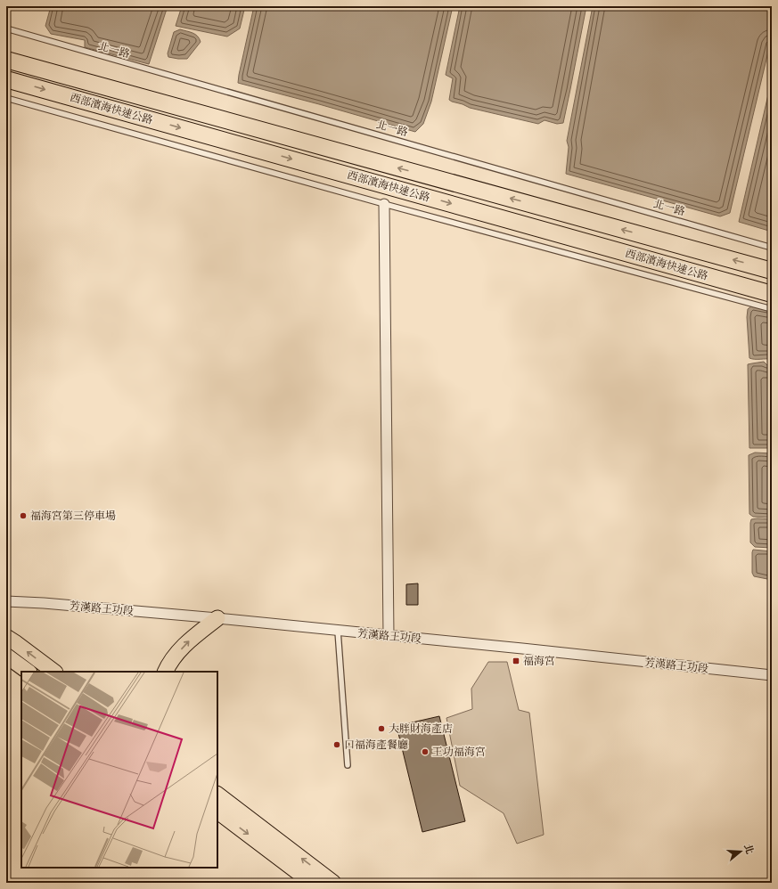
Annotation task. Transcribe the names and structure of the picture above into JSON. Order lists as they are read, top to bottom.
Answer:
{
  "streets": {
    "highway": ["西部濱海快速公路"],
    "street": ["芳漢路王功段"],
    "lane": ["北一路"]
  },
  "places": {
    "other": [
      "福海宮第三停車場",
      "大胖財海產店",
      "口福海產餐廳",
      "王功福海宮"
    ],
    "transit": ["福海宮"]
  },
  "north": "right"
}
